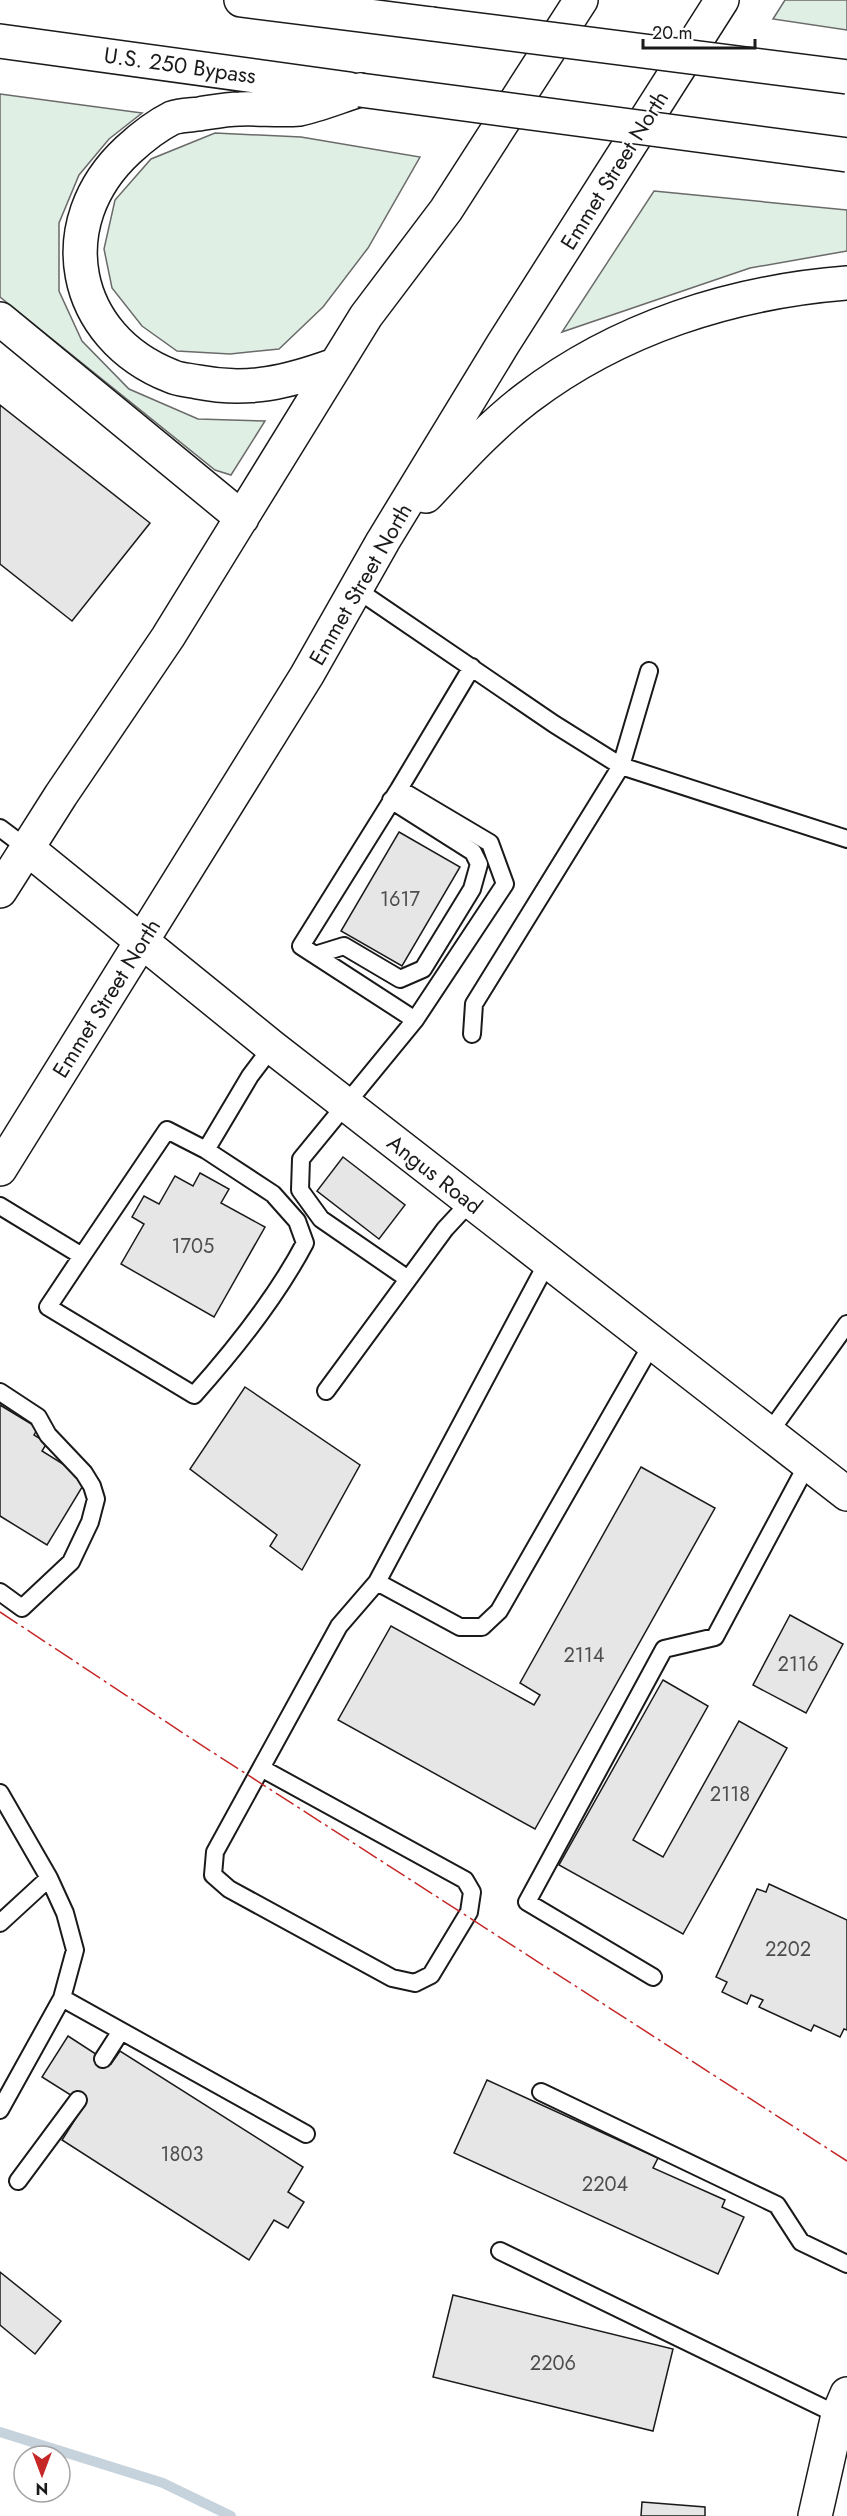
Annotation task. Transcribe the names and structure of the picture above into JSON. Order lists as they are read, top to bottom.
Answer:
{
  "streets": {
    "main road": ["U.S. 250 Bypass", "Emmet Street North", "Angus Road"]
  },
  "crossings": [
    ["Emmet Street North", "Angus Road"]
  ],
  "house_numbers": [
    "1617",
    "1705",
    "2114",
    "2116",
    "2118",
    "2202",
    "1803",
    "2204",
    "2206"
  ],
  "scale_bar": "20 m",
  "north": "bottom"
}
